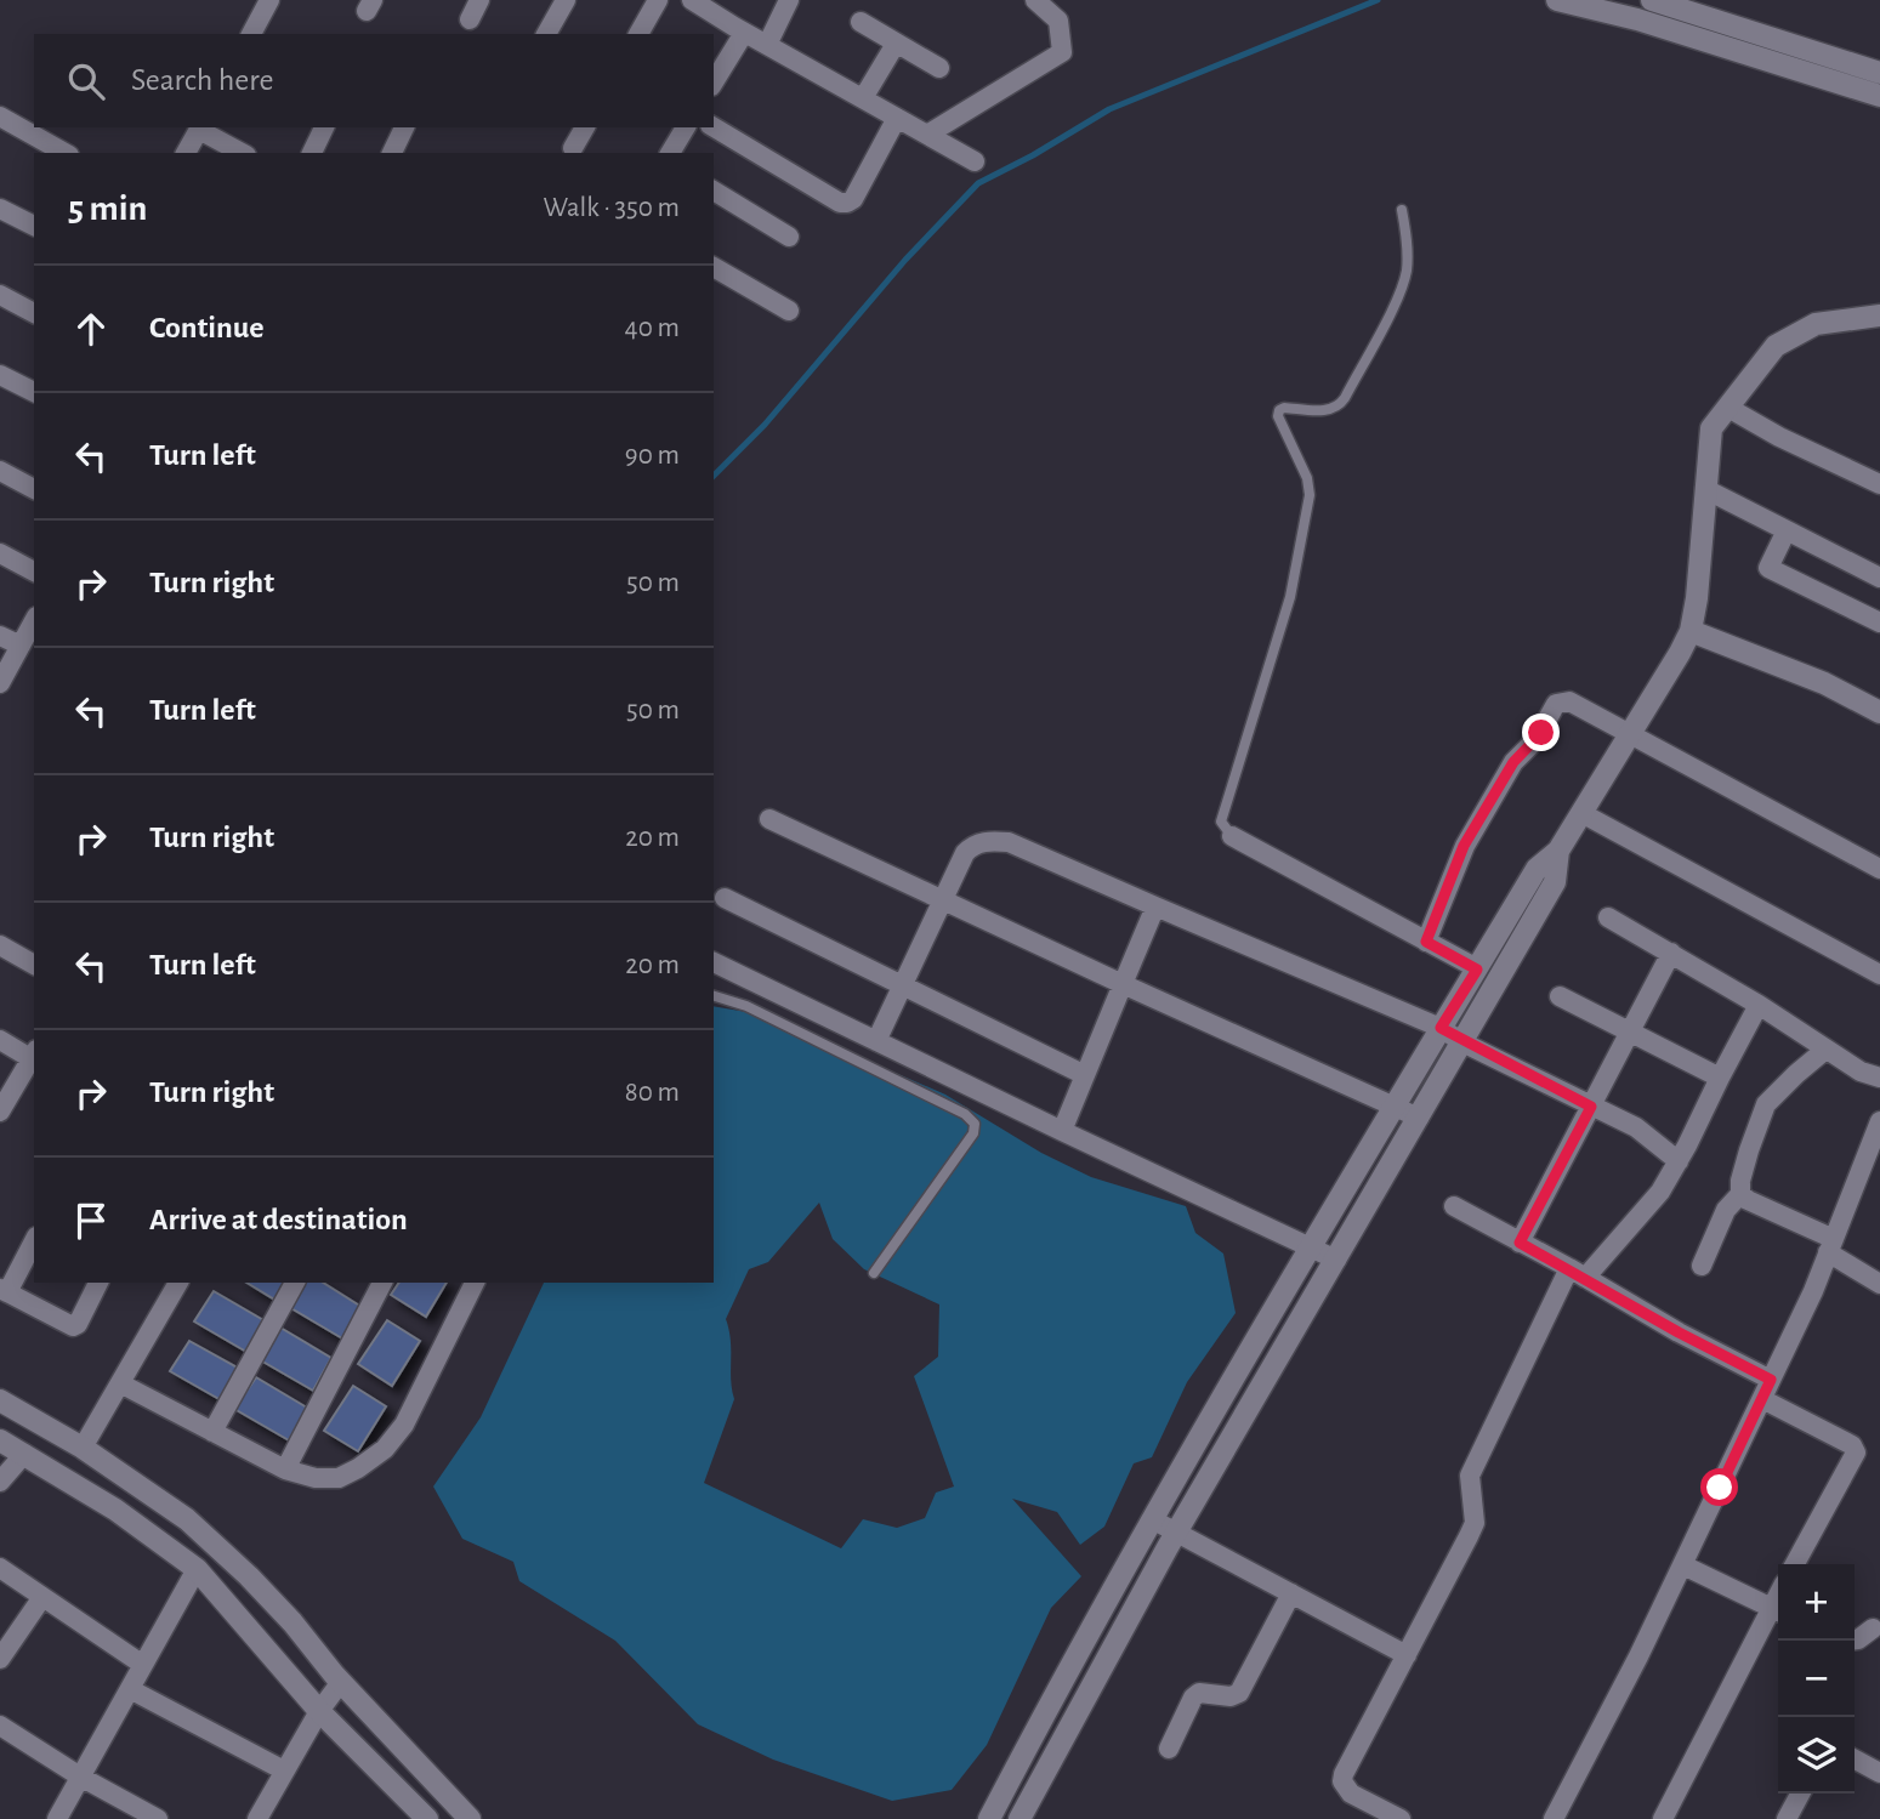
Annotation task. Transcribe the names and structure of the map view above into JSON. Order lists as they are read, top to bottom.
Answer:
{
  "page": {
    "search": "Search here",
    "heading": ["5 min", "Walk · 350 m"],
    "list": [
      ["Continue", "40 m"],
      ["Turn left", "90 m"],
      ["Turn right", "50 m"],
      ["Turn left", "50 m"],
      ["Turn right", "20 m"],
      ["Turn left", "20 m"],
      ["Turn right", "80 m"],
      "Arrive at destination"
    ],
    "map_buttons": ["+", "−"]
  }
}
